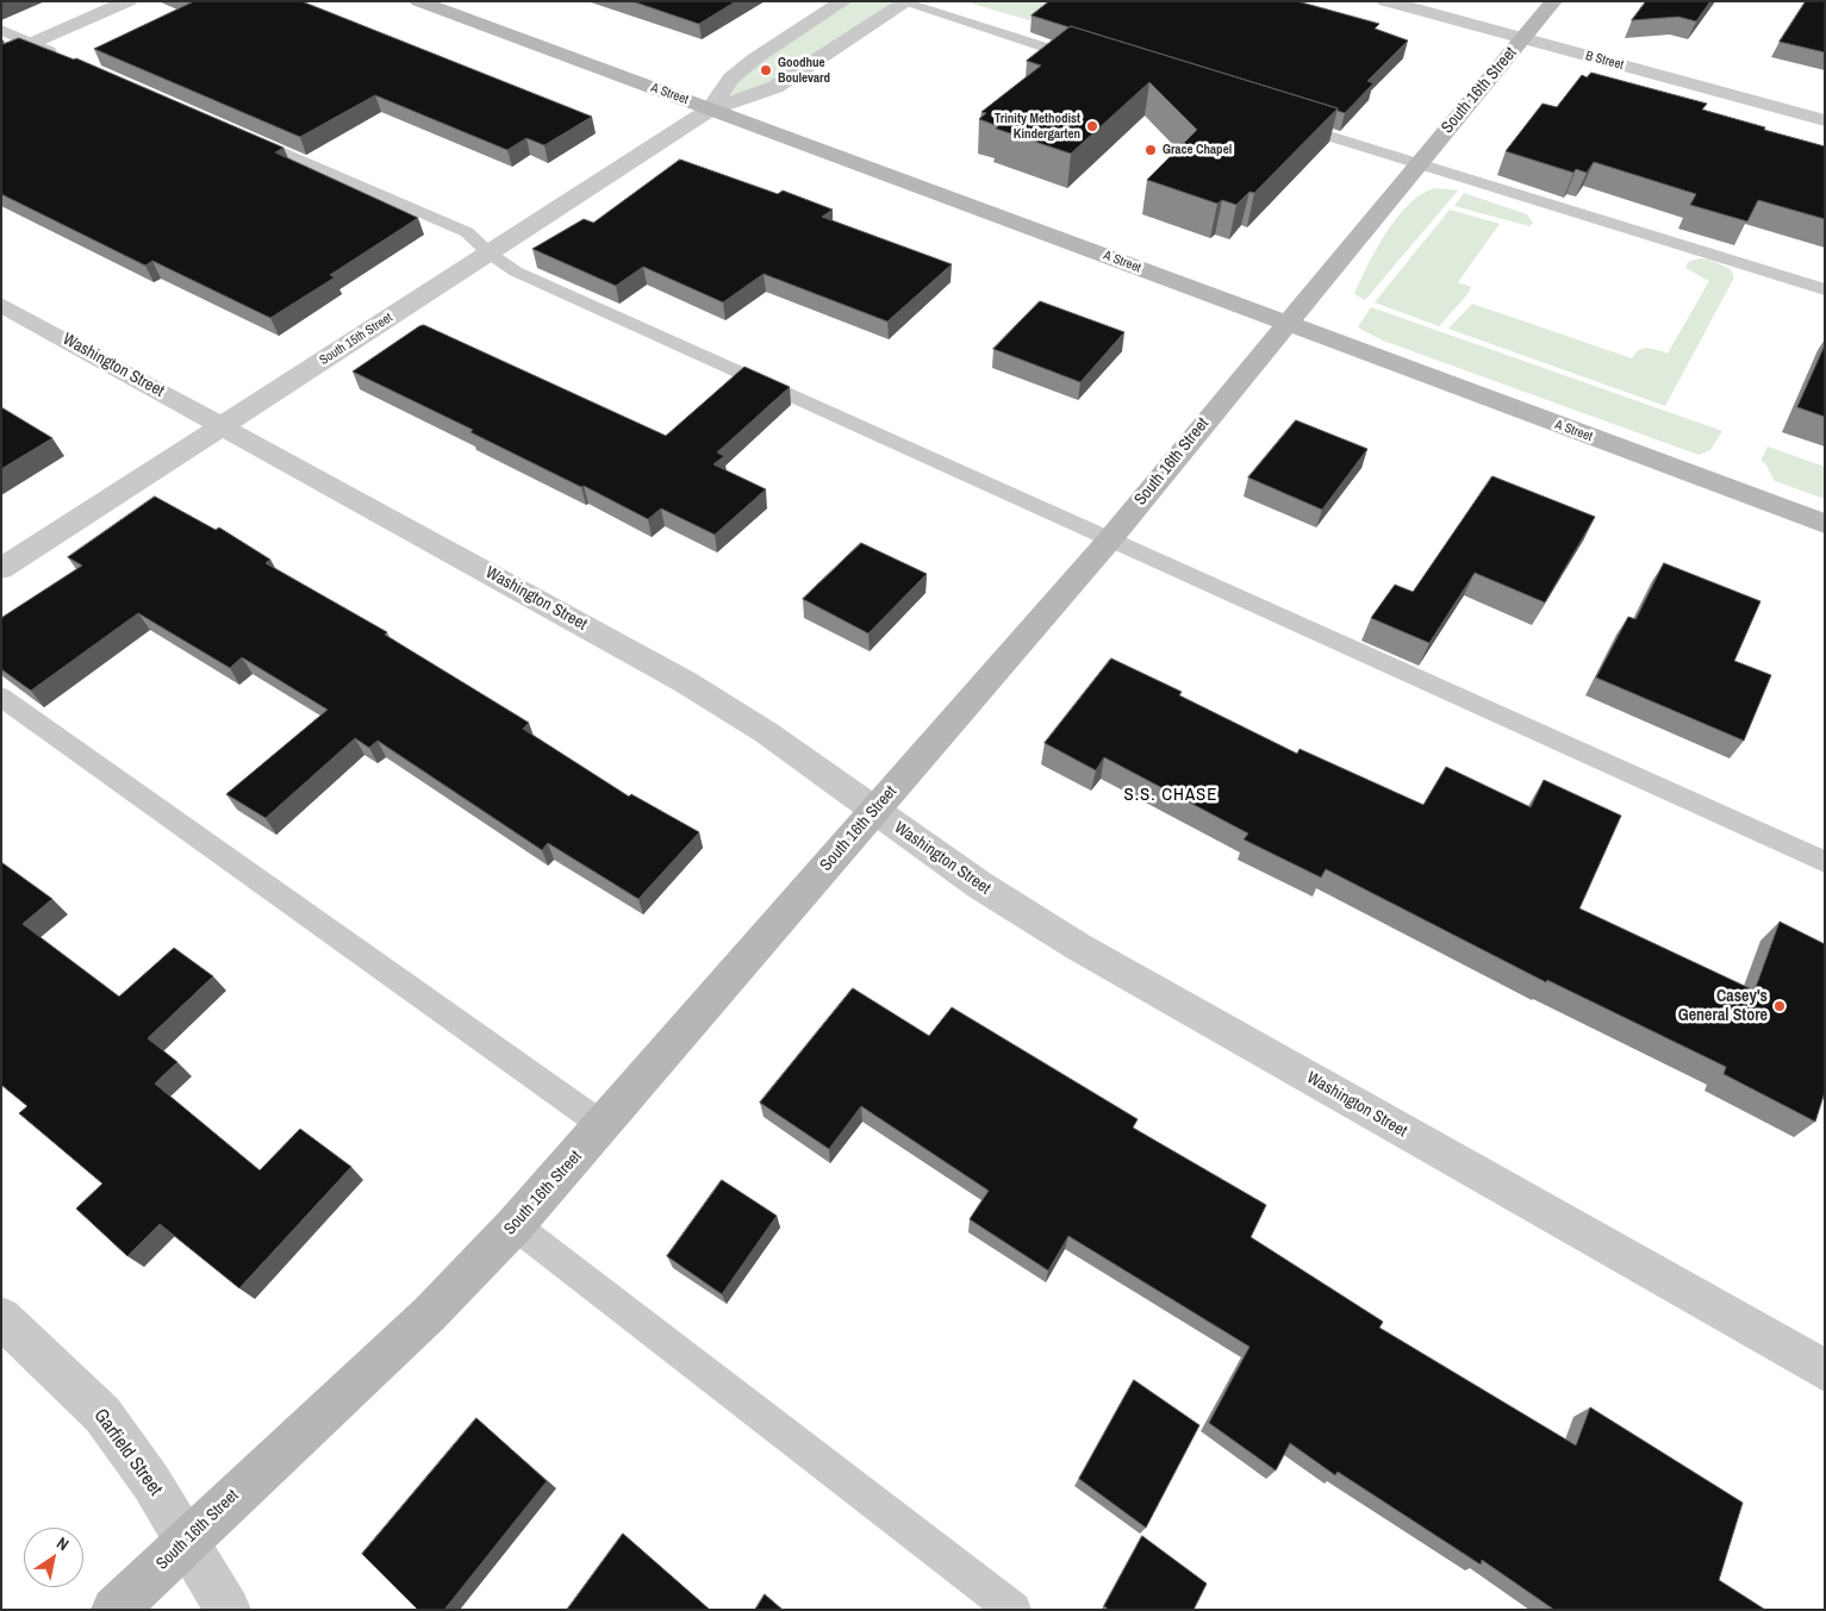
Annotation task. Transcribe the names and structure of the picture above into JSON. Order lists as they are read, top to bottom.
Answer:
{
  "streets": {
    "main road": ["South 16th Street", "A Street"],
    "street": [
      "B Street",
      "South 15th Street",
      "Washington Street",
      "Garfield Street"
    ]
  },
  "crossings": [
    ["B Street", "South 16th Street"],
    ["South 16th Street", "A Street"],
    ["South 16th Street", "Washington Street"],
    ["South 16th Street", "Garfield Street"],
    ["A Street", "South 15th Street"],
    ["South 15th Street", "Washington Street"]
  ],
  "districts": ["S.S. CHASE"],
  "places": [
    "Goodhue Boulevard",
    "Trinity Methodist Kindergarten",
    "Grace Chapel",
    "Casey's General Store"
  ],
  "north": "top right"
}
